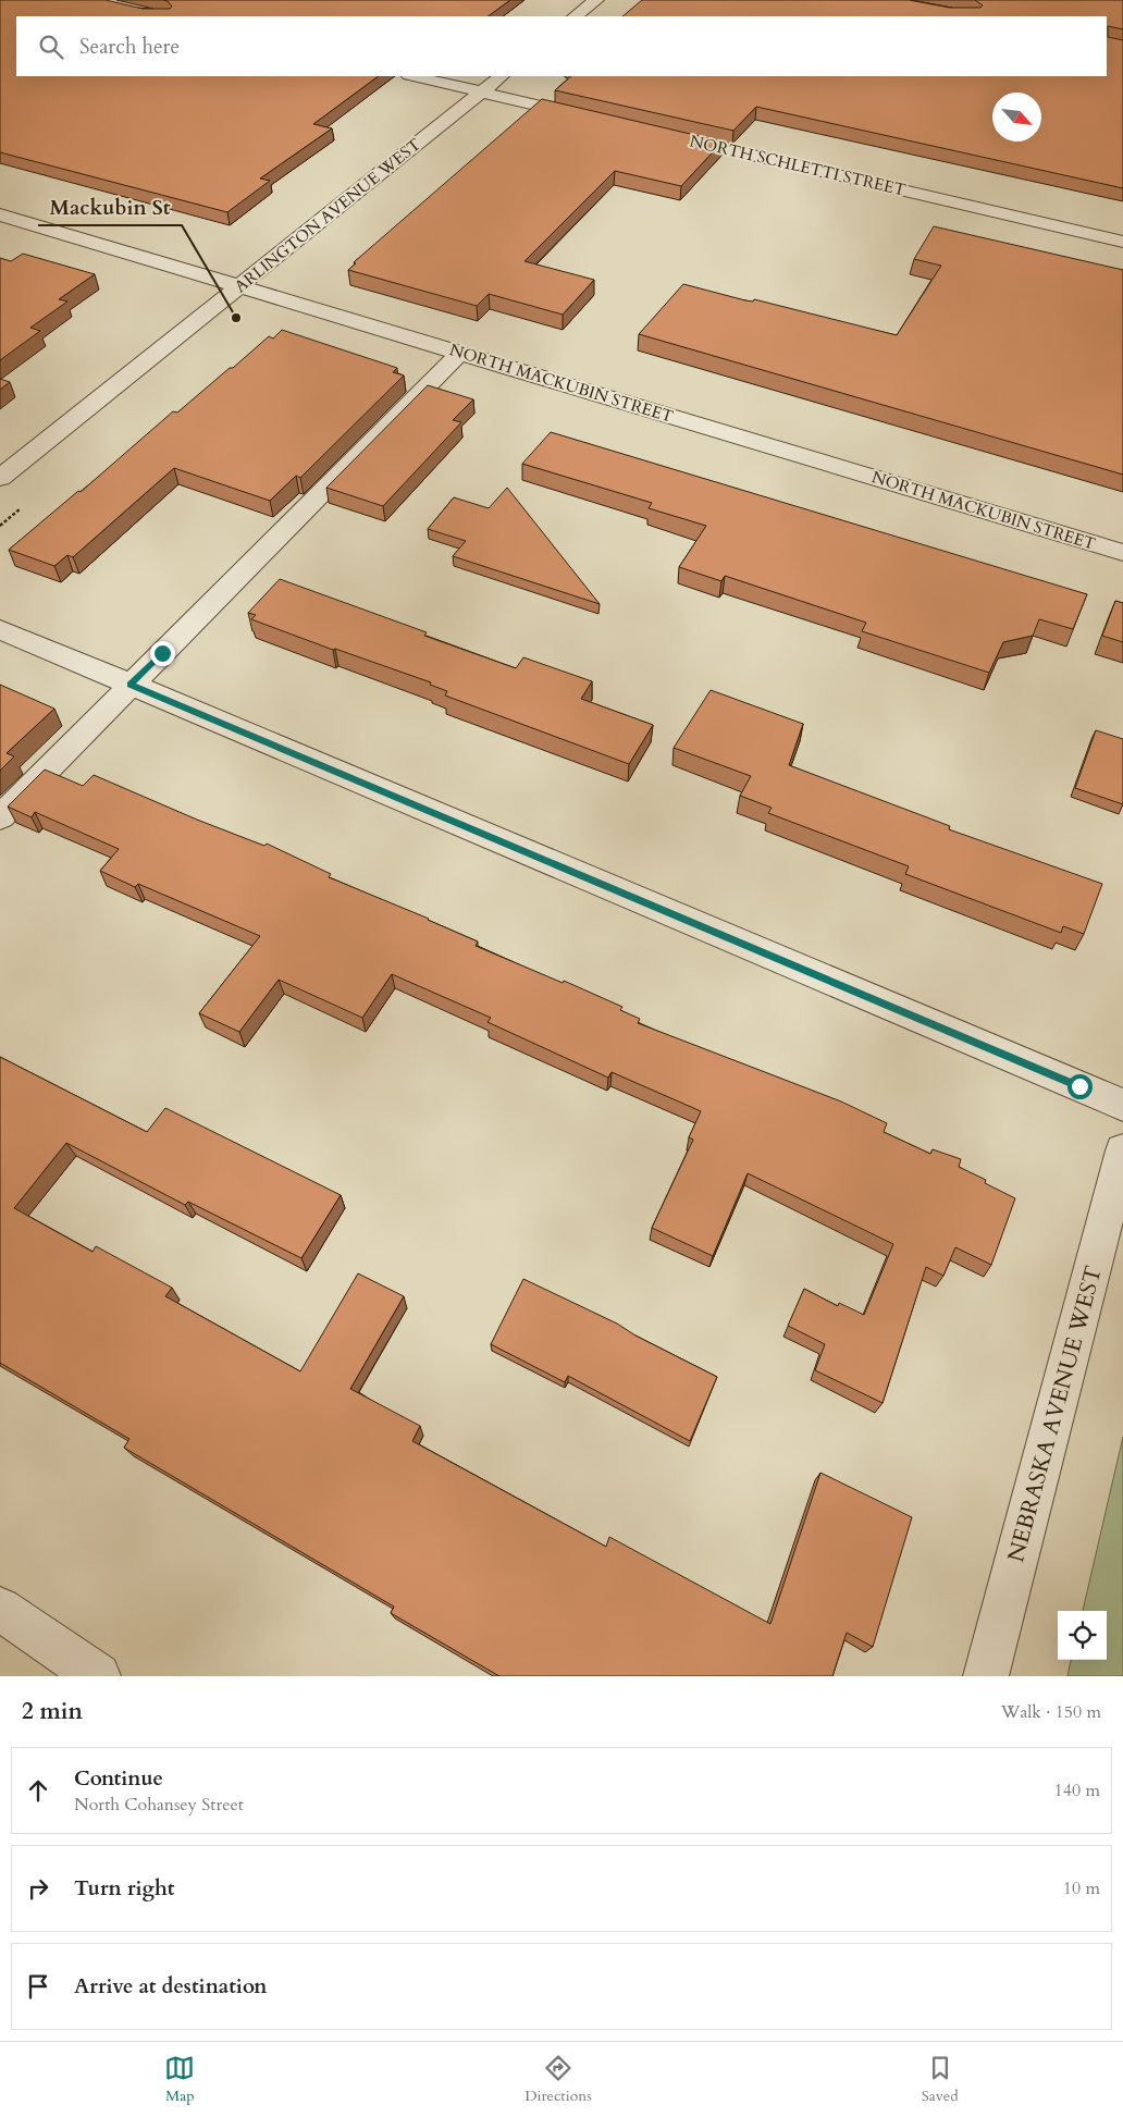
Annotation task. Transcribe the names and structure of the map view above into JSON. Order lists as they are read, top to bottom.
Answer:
{
  "streets": {
    "street": [
      "NORTH SCHLETTI STREET",
      "ARLINGTON AVENUE WEST",
      "NORTH MACKUBIN STREET",
      "NEBRASKA AVENUE WEST"
    ]
  },
  "crossings": [
    ["ARLINGTON AVENUE WEST", "NORTH MACKUBIN STREET"]
  ],
  "places": ["Mackubin St"],
  "north": "bottom right",
  "page": {
    "search": "Search here",
    "heading": ["2 min", "Walk · 150 m"],
    "list": [
      ["Continue", "North Cohansey Street", "140 m"],
      ["Turn right", "10 m"],
      "Arrive at destination"
    ],
    "nav": ["Map", "Directions", "Saved"]
  }
}
